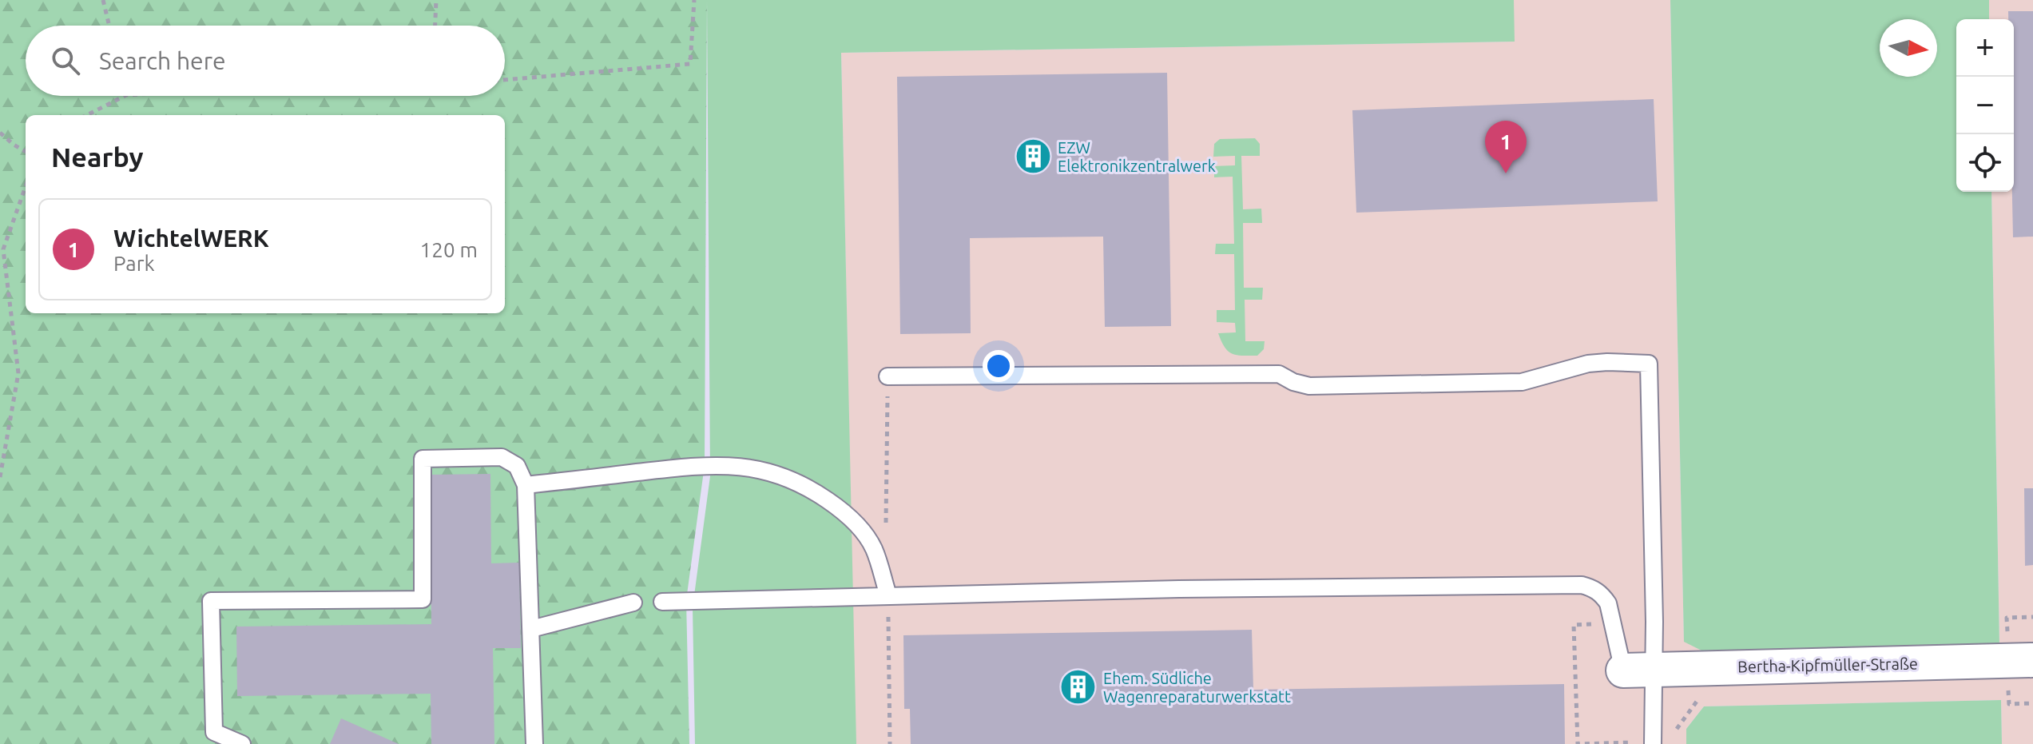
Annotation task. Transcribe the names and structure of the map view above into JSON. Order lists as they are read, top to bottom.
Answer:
{
  "streets": {
    "street": ["Bertha-Kipfmüller-Straße"]
  },
  "places": {
    "building": ["EZW Elektronikzentralwerk", "Ehem. Südliche Wagenreparaturwerkstatt"]
  },
  "north": "right",
  "page": {
    "map_buttons": ["+", "−"],
    "search": "Search here",
    "heading": "Nearby",
    "pins": "1",
    "list": [
      {
        "mark": "1",
        "name": "WichtelWERK",
        "note": "Park",
        "value": "120 m"
      }
    ]
  }
}
